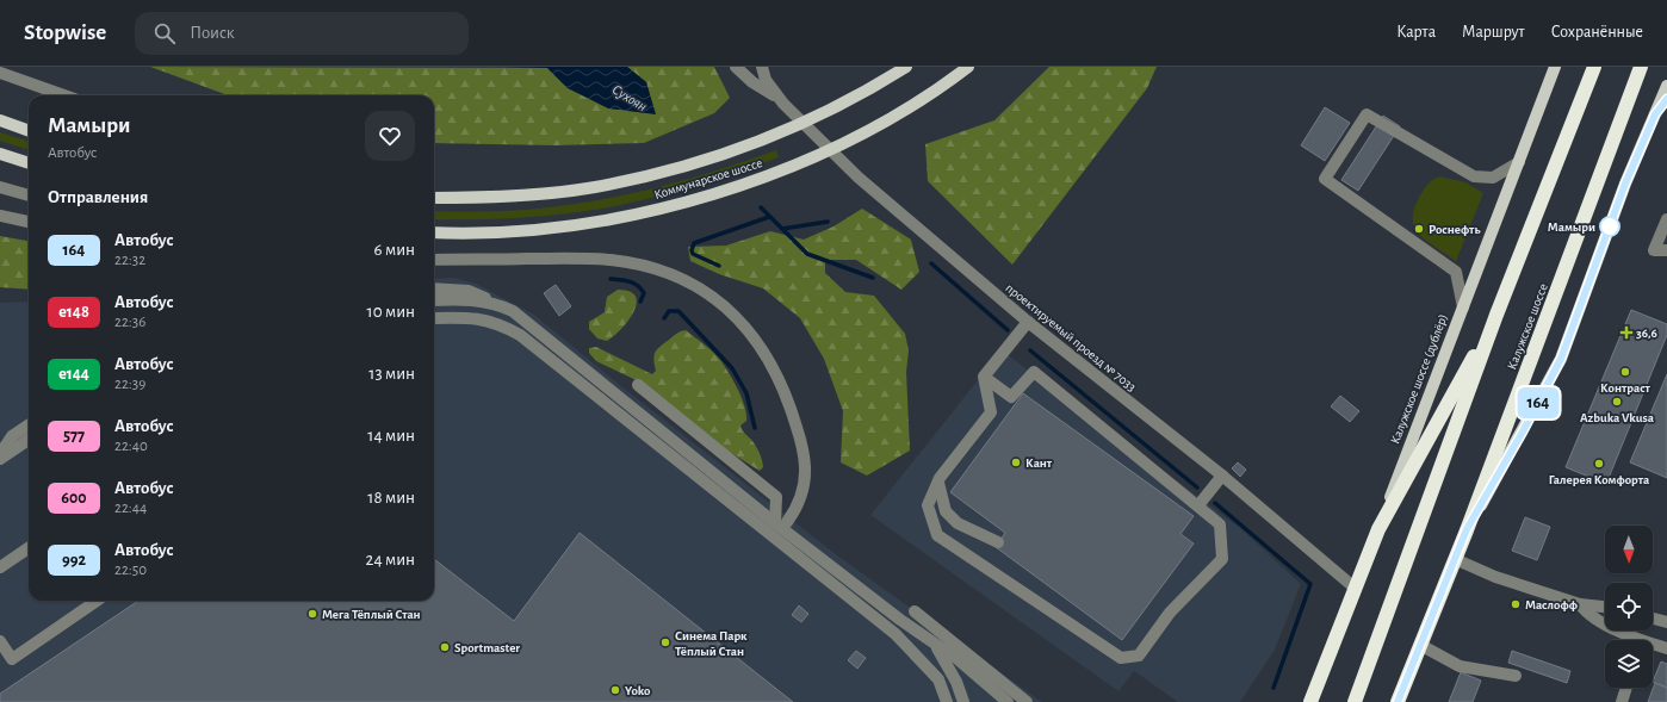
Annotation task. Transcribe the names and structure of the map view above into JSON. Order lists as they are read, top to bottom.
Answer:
{
  "streets": {
    "highway": ["Калужское шоссе", "Калужское шоссе (дублёр)"],
    "main road": ["Коммунарское шоссе"],
    "street": ["проектируемый проезд № 7033"]
  },
  "crossings": [
    ["Коммунарское шоссе", "проектируемый проезд № 7033"],
    ["проектируемый проезд № 7033", "Калужское шоссе (дублёр)"]
  ],
  "water": ["Сухоян"],
  "places": {
    "other": [
      "Мамыри",
      "Роснефть",
      "Контраст",
      "Azbuka Vkusa",
      "Кант",
      "Галерея Комфорта",
      "Маслофф",
      "Мега Тёплый Cтан",
      "Синема Парк Тёплый Стан",
      "Sportmaster",
      "Yoko"
    ],
    "health": ["36,6"]
  },
  "lines": ["bus line 164"],
  "north": "bottom",
  "page": {
    "header": "Stopwise",
    "search": "Поиск",
    "nav": ["Карта", "Маршрут", "Сохранённые"],
    "on_map": "164",
    "heading": [
      ["Мамыри", "Автобус"],
      "Отправления"
    ],
    "list": [
      {
        "mark": "164",
        "name": "Автобус",
        "note": "22:32",
        "value": "6 мин"
      },
      {
        "mark": "е148",
        "name": "Автобус",
        "note": "22:36",
        "value": "10 мин"
      },
      {
        "mark": "е144",
        "name": "Автобус",
        "note": "22:39",
        "value": "13 мин"
      },
      {
        "mark": "577",
        "name": "Автобус",
        "note": "22:40",
        "value": "14 мин"
      },
      {
        "mark": "600",
        "name": "Автобус",
        "note": "22:44",
        "value": "18 мин"
      },
      {
        "mark": "992",
        "name": "Автобус",
        "note": "22:50",
        "value": "24 мин"
      }
    ]
  }
}
